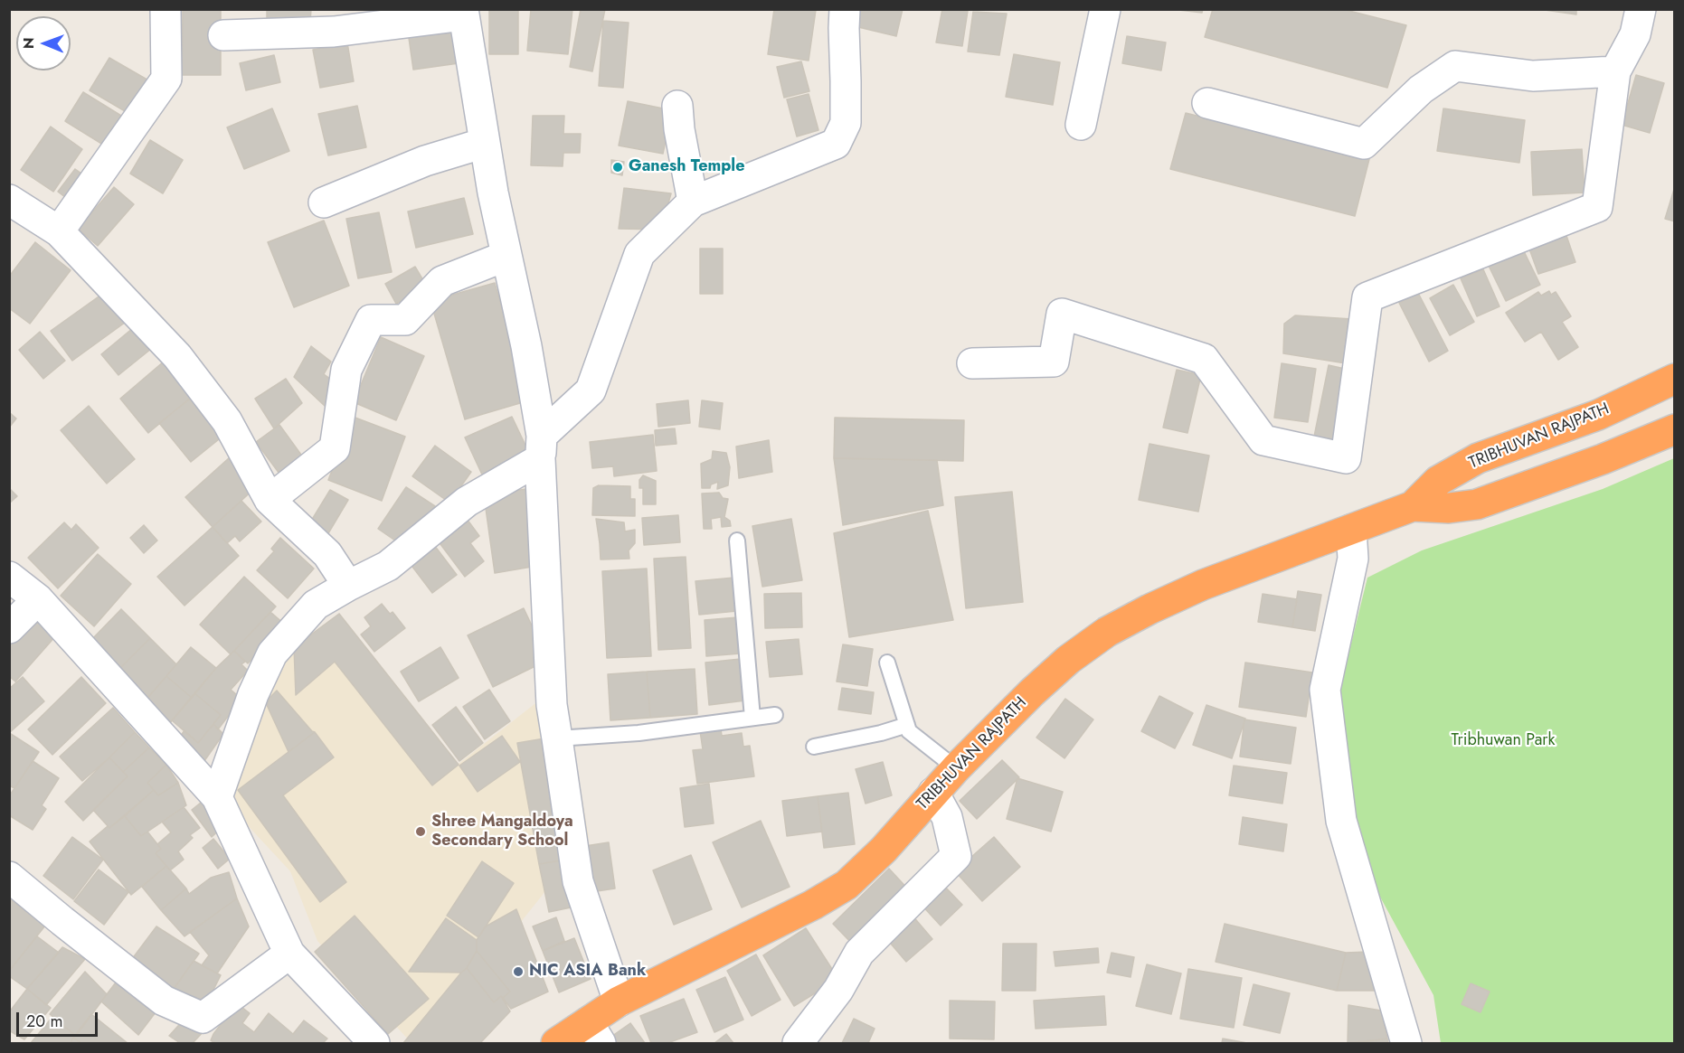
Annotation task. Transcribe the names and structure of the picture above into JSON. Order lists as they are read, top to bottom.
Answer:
{
  "streets": {
    "highway": ["TRIBHUVAN RAJPATH"]
  },
  "parks": ["Tribhuwan Park"],
  "places": ["Ganesh Temple", "Shree Mangaldoya Secondary School", "NIC ASIA Bank"],
  "scale_bar": "20 m",
  "north": "left"
}
